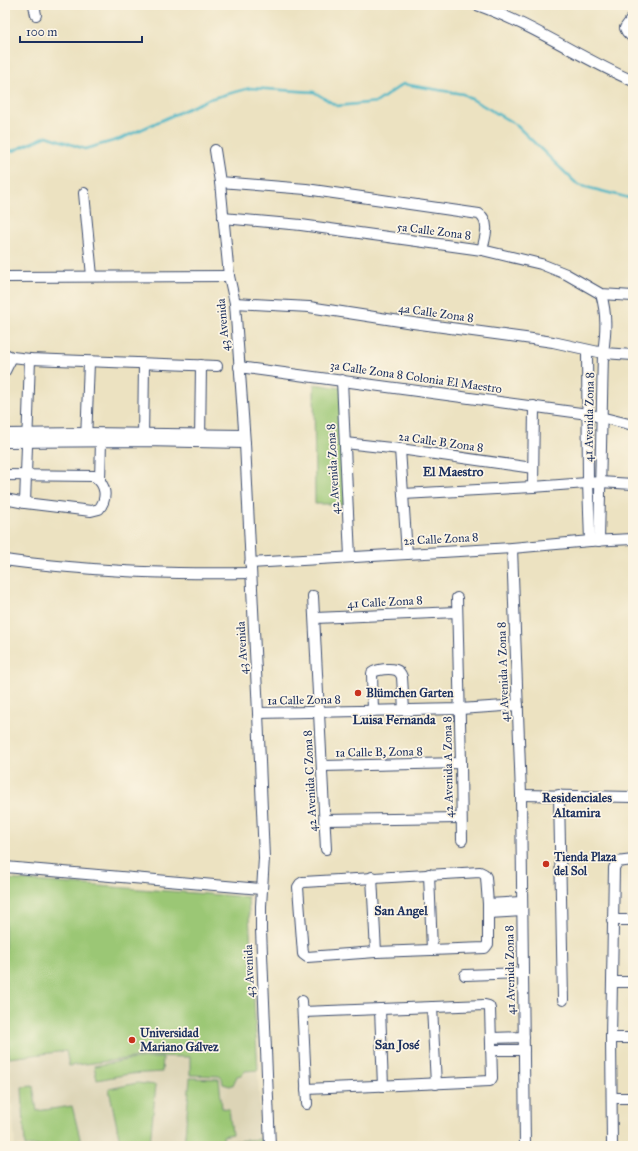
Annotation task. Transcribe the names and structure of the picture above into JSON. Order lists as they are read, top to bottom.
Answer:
{
  "streets": {
    "street": [
      "5a Calle Zona 8",
      "4a Calle Zona 8",
      "43 Avenida",
      "3a Calle Zona 8 Colonia El Maestro",
      "41 Avenida Zona 8",
      "2a Calle B Zona 8",
      "42 Avenida Zona 8",
      "2a Calle Zona 8",
      "41 Calle Zona 8",
      "41 Avenida A Zona 8",
      "1a Calle Zona 8",
      "1a Calle B, Zona 8",
      "42 Avenida A Zona 8",
      "42 Avenida C Zona 8"
    ]
  },
  "crossings": [
    ["5a Calle Zona 8", "43 Avenida"],
    ["5a Calle Zona 8", "41 Avenida Zona 8"],
    ["4a Calle Zona 8", "43 Avenida"],
    ["4a Calle Zona 8", "41 Avenida Zona 8"],
    ["43 Avenida", "3a Calle Zona 8 Colonia El Maestro"],
    ["43 Avenida", "2a Calle Zona 8"],
    ["43 Avenida", "1a Calle Zona 8"],
    ["3a Calle Zona 8 Colonia El Maestro", "41 Avenida Zona 8"],
    ["3a Calle Zona 8 Colonia El Maestro", "42 Avenida Zona 8"],
    ["41 Avenida Zona 8", "2a Calle Zona 8"],
    ["41 Avenida Zona 8", "41 Avenida A Zona 8"],
    ["2a Calle B Zona 8", "42 Avenida Zona 8"],
    ["42 Avenida Zona 8", "2a Calle Zona 8"],
    ["2a Calle Zona 8", "41 Avenida A Zona 8"],
    ["41 Calle Zona 8", "42 Avenida A Zona 8"],
    ["41 Calle Zona 8", "42 Avenida C Zona 8"],
    ["41 Avenida A Zona 8", "1a Calle Zona 8"],
    ["1a Calle Zona 8", "42 Avenida A Zona 8"],
    ["1a Calle Zona 8", "42 Avenida C Zona 8"],
    ["1a Calle B, Zona 8", "42 Avenida A Zona 8"],
    ["1a Calle B, Zona 8", "42 Avenida C Zona 8"]
  ],
  "districts": [
    "El Maestro",
    "Luisa Fernanda",
    "Residenciales Altamira",
    "San Angel",
    "San José"
  ],
  "places": ["Blümchen Garten", "Tienda Plaza del Sol", "Universidad Mariano Gálvez"],
  "scale_bar": "100 m"
}
